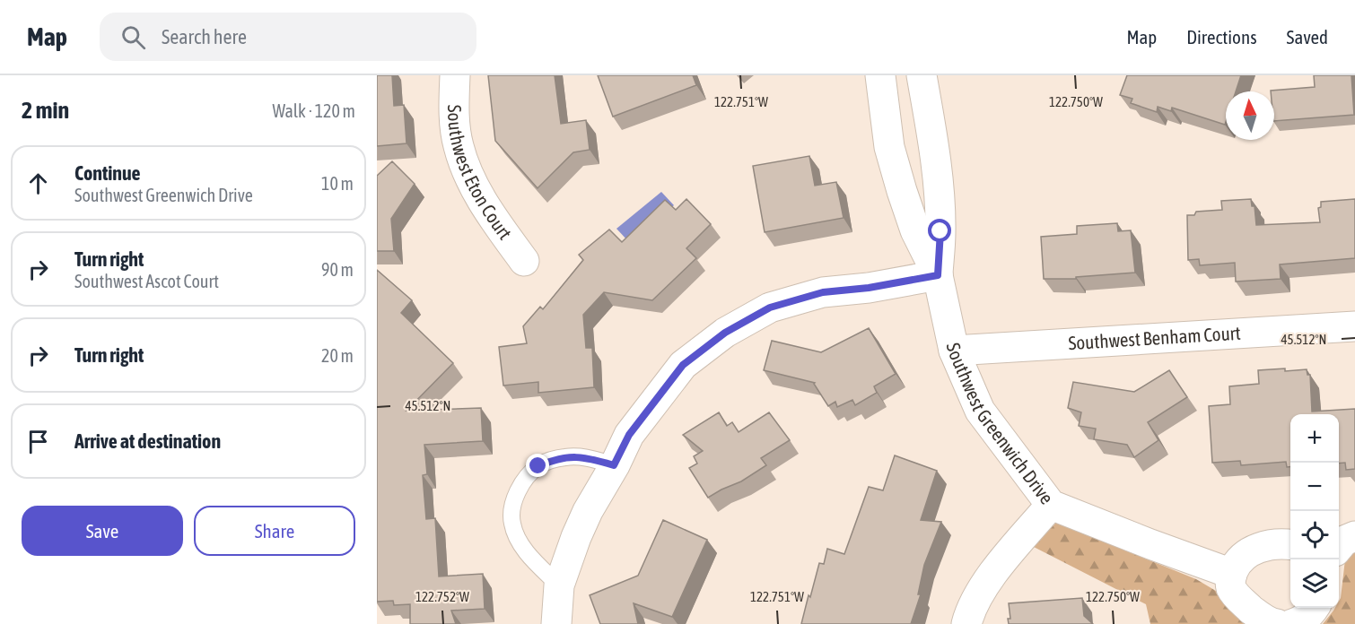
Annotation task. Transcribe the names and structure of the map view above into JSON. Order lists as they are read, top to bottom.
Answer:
{
  "streets": {
    "street": ["Southwest Eton Court", "Southwest Benham Court", "Southwest Greenwich Drive"]
  },
  "crossings": [
    ["Southwest Benham Court", "Southwest Greenwich Drive"]
  ],
  "north": "top",
  "page": {
    "header": "Map",
    "search": "Search here",
    "nav": ["Map", "Directions", "Saved"],
    "heading": ["2 min", "Walk · 120 m"],
    "list": [
      ["Continue", "Southwest Greenwich Drive", "10 m"],
      ["Turn right", "Southwest Ascot Court", "90 m"],
      ["Turn right", "20 m"],
      "Arrive at destination"
    ],
    "map_buttons": ["+", "−"],
    "buttons": ["Save", "Share"]
  },
  "coordinates": [
    "122.751°W",
    "122.750°W",
    "45.512°N",
    "122.752°W"
  ]
}
